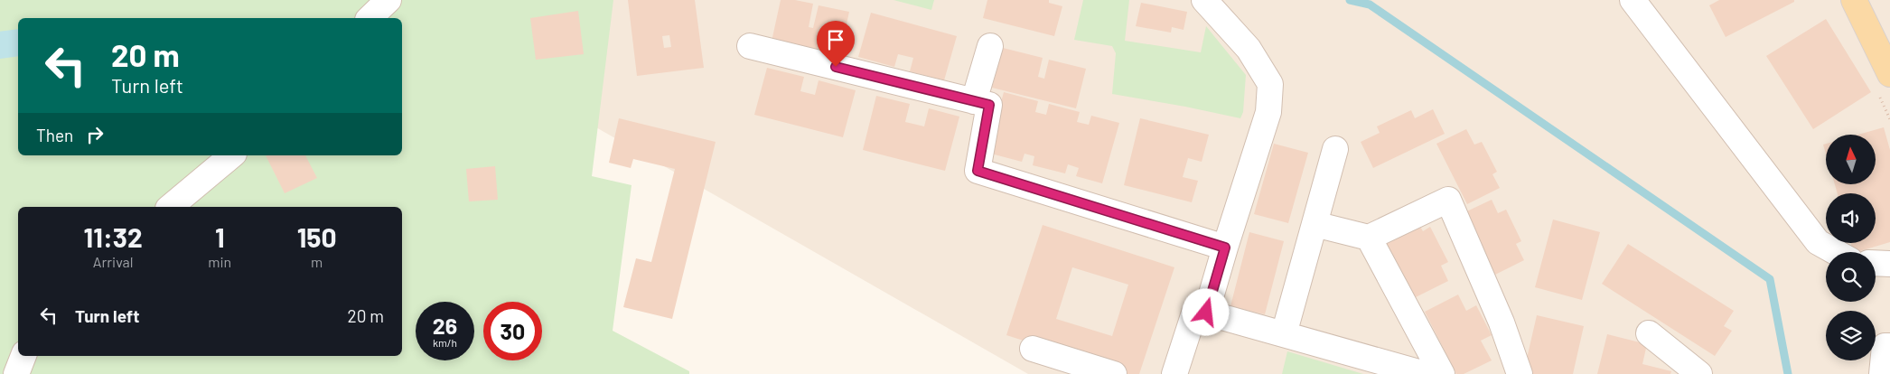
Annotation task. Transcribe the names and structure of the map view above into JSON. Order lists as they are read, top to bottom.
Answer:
{
  "north": "top",
  "page": {
    "turn": ["20 m", "Turn left"],
    "then": "Then",
    "eta": [
      "11:32",
      "Arrival",
      "1",
      "min",
      "150",
      "m"
    ],
    "list": [
      {
        "name": "Turn left",
        "value": "20 m"
      }
    ],
    "speed": "26 km/h",
    "limit": "30"
  }
}
